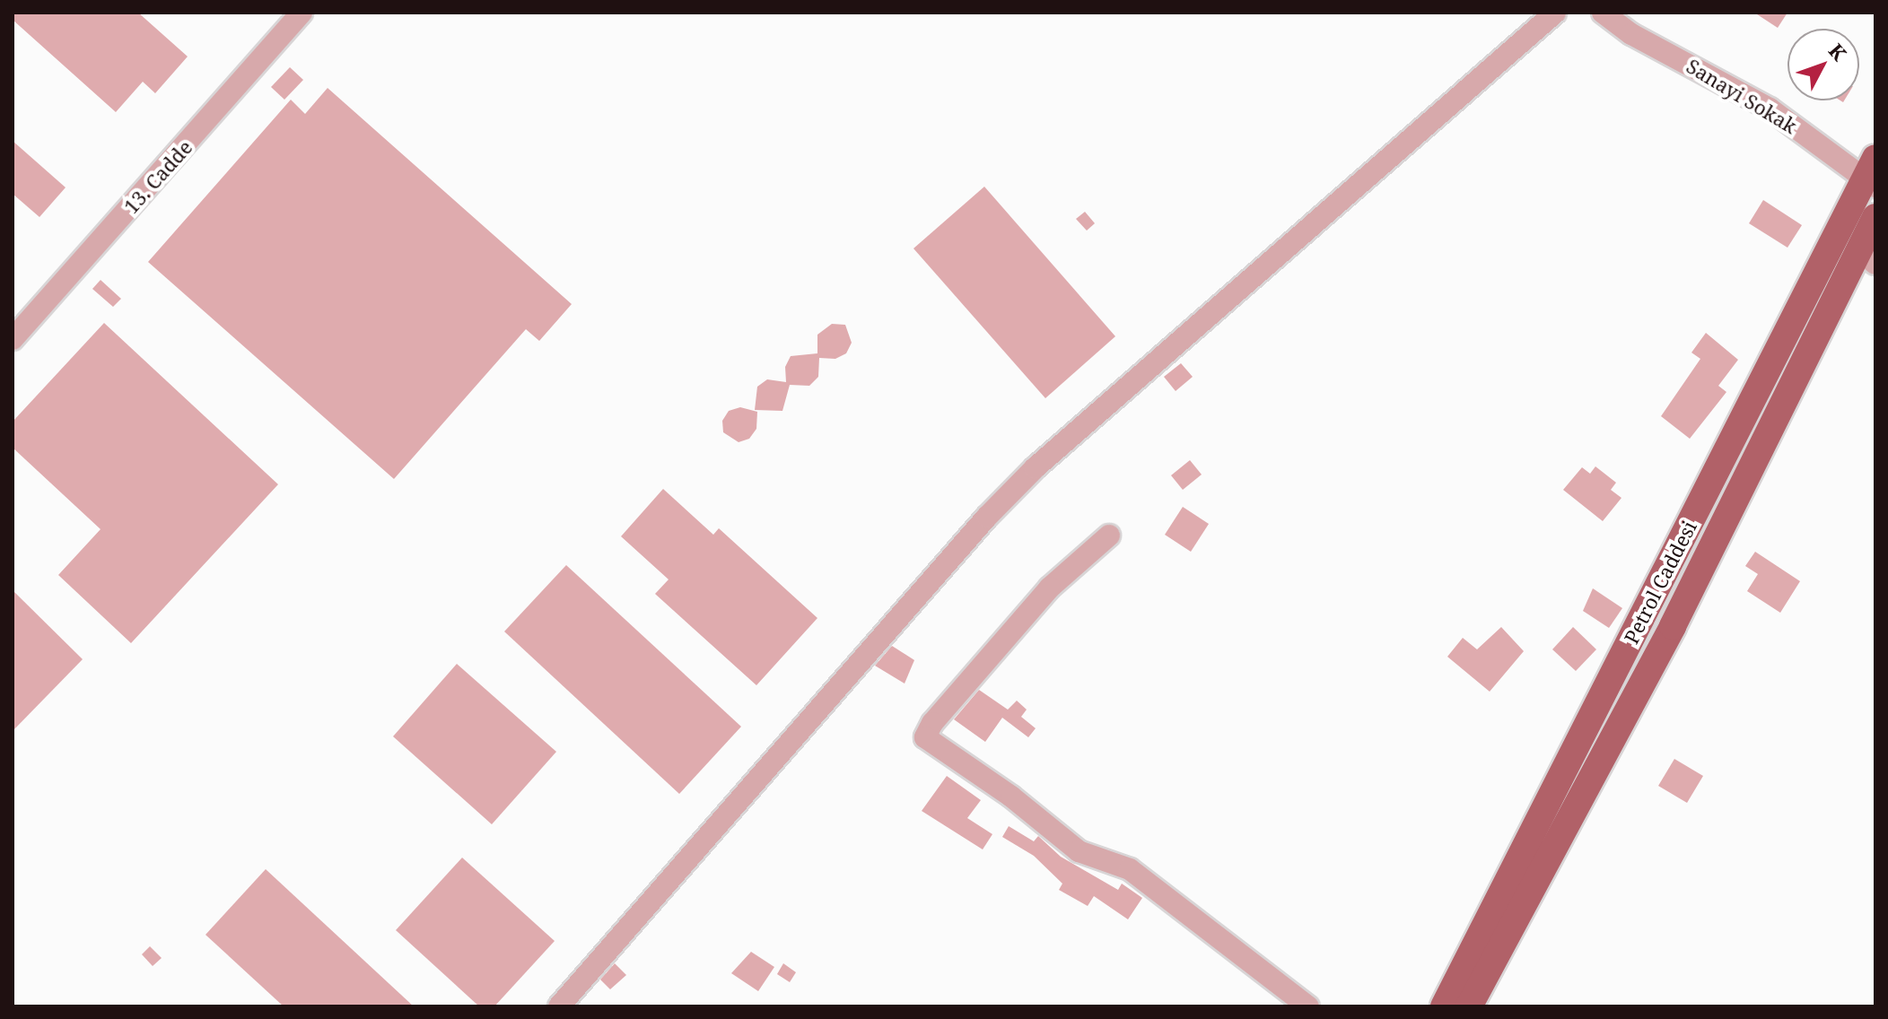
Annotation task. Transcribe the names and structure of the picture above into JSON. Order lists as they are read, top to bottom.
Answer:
{
  "streets": {
    "main road": ["Petrol Caddesi"],
    "street": ["Sanayi Sokak", "13. Cadde"]
  },
  "crossings": [
    ["Sanayi Sokak", "Petrol Caddesi"]
  ],
  "north": "top right"
}
